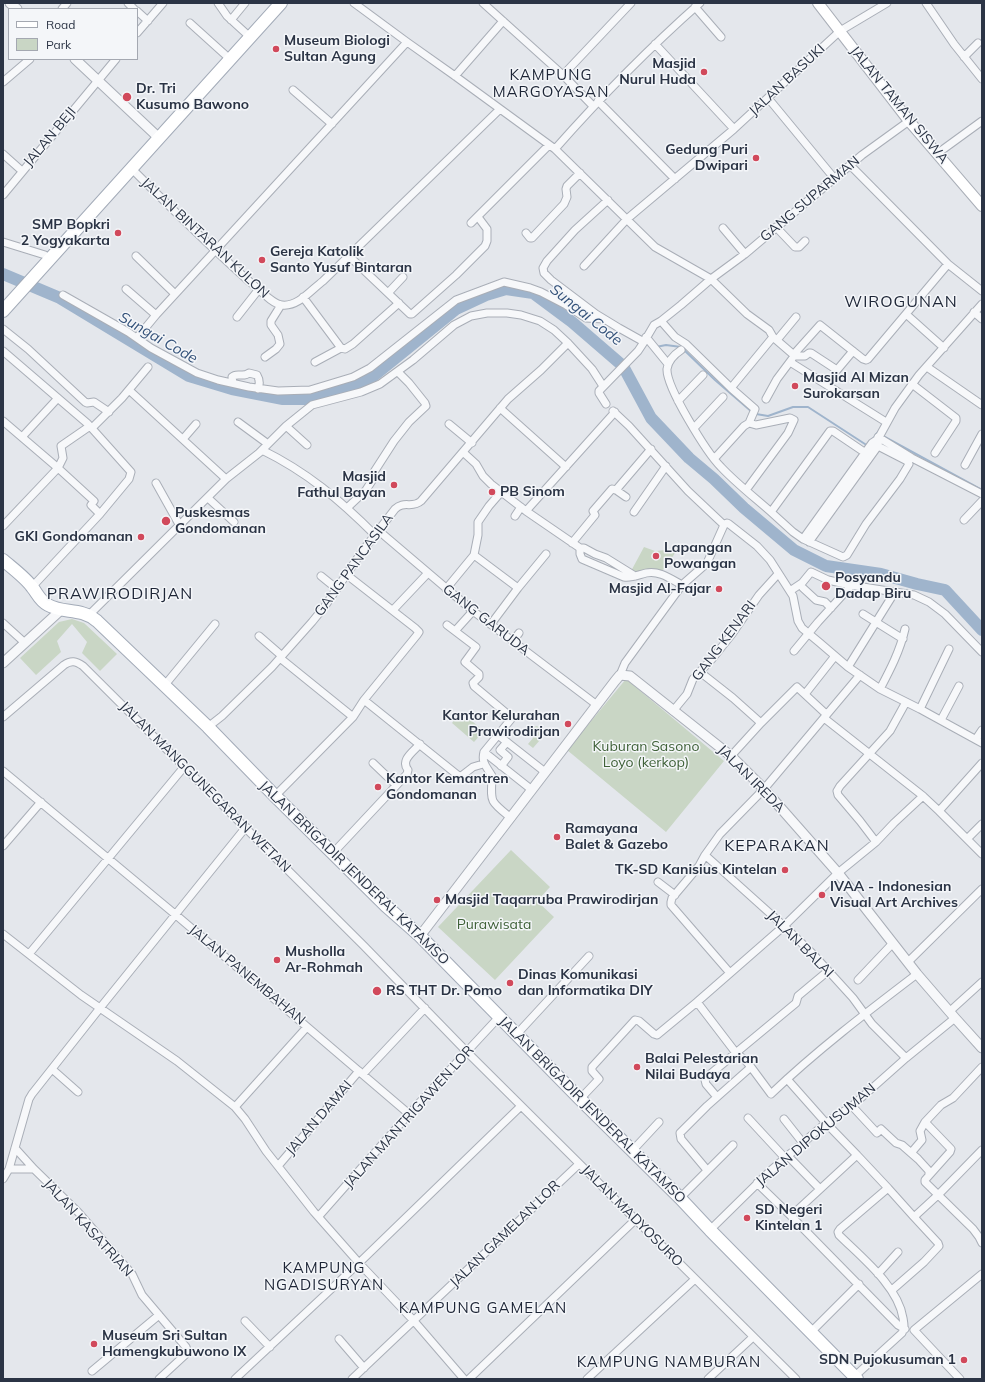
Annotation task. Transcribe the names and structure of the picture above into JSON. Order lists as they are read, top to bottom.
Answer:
{
  "streets": {
    "main road": ["JALAN TAMAN SISWA", "JALAN BRIGADIR JENDERAL KATAMSO"],
    "street": [
      "JALAN BASUKI",
      "JALAN BEJI",
      "GANG SUPARMAN",
      "JALAN BINTARAN KULON",
      "GANG PANCASILA",
      "GANG GARUDA",
      "GANG KENARI",
      "JALAN IREDA",
      "JALAN MANGGUNEGARAN WETAN",
      "JALAN BALAI",
      "JALAN PANEMBAHAN",
      "JALAN MANTRIGAWEN LOR",
      "JALAN DAMAI",
      "JALAN DIPOKUSUMAN",
      "JALAN MADYOSURO",
      "JALAN KASATRIAN",
      "JALAN GAMELAN LOR"
    ]
  },
  "crossings": [
    ["JALAN BASUKI", "JALAN TAMAN SISWA"],
    ["JALAN TAMAN SISWA", "GANG SUPARMAN"],
    ["GANG PANCASILA", "GANG GARUDA"],
    ["GANG PANCASILA", "JALAN BRIGADIR JENDERAL KATAMSO"],
    ["GANG KENARI", "JALAN IREDA"],
    ["JALAN MANGGUNEGARAN WETAN", "JALAN DAMAI"],
    ["JALAN MANGGUNEGARAN WETAN", "JALAN MADYOSURO"],
    ["JALAN BRIGADIR JENDERAL KATAMSO", "JALAN MANTRIGAWEN LOR"],
    ["JALAN BRIGADIR JENDERAL KATAMSO", "JALAN DIPOKUSUMAN"],
    ["JALAN BALAI", "JALAN DIPOKUSUMAN"],
    ["JALAN PANEMBAHAN", "JALAN MANTRIGAWEN LOR"],
    ["JALAN PANEMBAHAN", "JALAN DAMAI"],
    ["JALAN PANEMBAHAN", "JALAN KASATRIAN"],
    ["JALAN MANTRIGAWEN LOR", "JALAN MADYOSURO"],
    ["JALAN DAMAI", "JALAN MADYOSURO"],
    ["JALAN MADYOSURO", "JALAN GAMELAN LOR"]
  ],
  "districts": [
    "KAMPUNG MARGOYASAN",
    "WIROGUNAN",
    "PRAWIRODIRJAN",
    "KEPARAKAN",
    "KAMPUNG NGADISURYAN",
    "KAMPUNG GAMELAN",
    "KAMPUNG NAMBURAN"
  ],
  "water": ["Sungai Code"],
  "parks": ["Kuburan Sasono Loyo (kerkop)", "Purawisata"],
  "places": [
    "Museum Biologi Sultan Agung",
    "Masjid Nurul Huda",
    "Dr. Tri Kusumo Bawono",
    "Gedung Puri Dwipari",
    "SMP Bopkri 2 Yogyakarta",
    "Gereja Katolik Santo Yusuf Bintaran",
    "Masjid Al Mizan Surokarsan",
    "Masjid Fathul Bayan",
    "PB Sinom",
    "Puskesmas Gondomanan",
    "GKI Gondomanan",
    "Lapangan Powangan",
    "Posyandu Dadap Biru",
    "Masjid Al-Fajar",
    "Kantor Kelurahan Prawirodirjan",
    "Kantor Kemantren Gondomanan",
    "Ramayana Balet & Gazebo",
    "TK-SD Kanisius Kintelan",
    "IVAA - Indonesian Visual Art Archives",
    "Masjid Taqarruba Prawirodirjan",
    "Musholla Ar-Rohmah",
    "Dinas Komunikasi dan Informatika DIY",
    "RS THT Dr. Pomo",
    "Balai Pelestarian Nilai Budaya",
    "SD Negeri Kintelan 1",
    "Museum Sri Sultan Hamengkubuwono IX",
    "SDN Pujokusuman 1"
  ],
  "legend": ["Road", "Park"]
}
